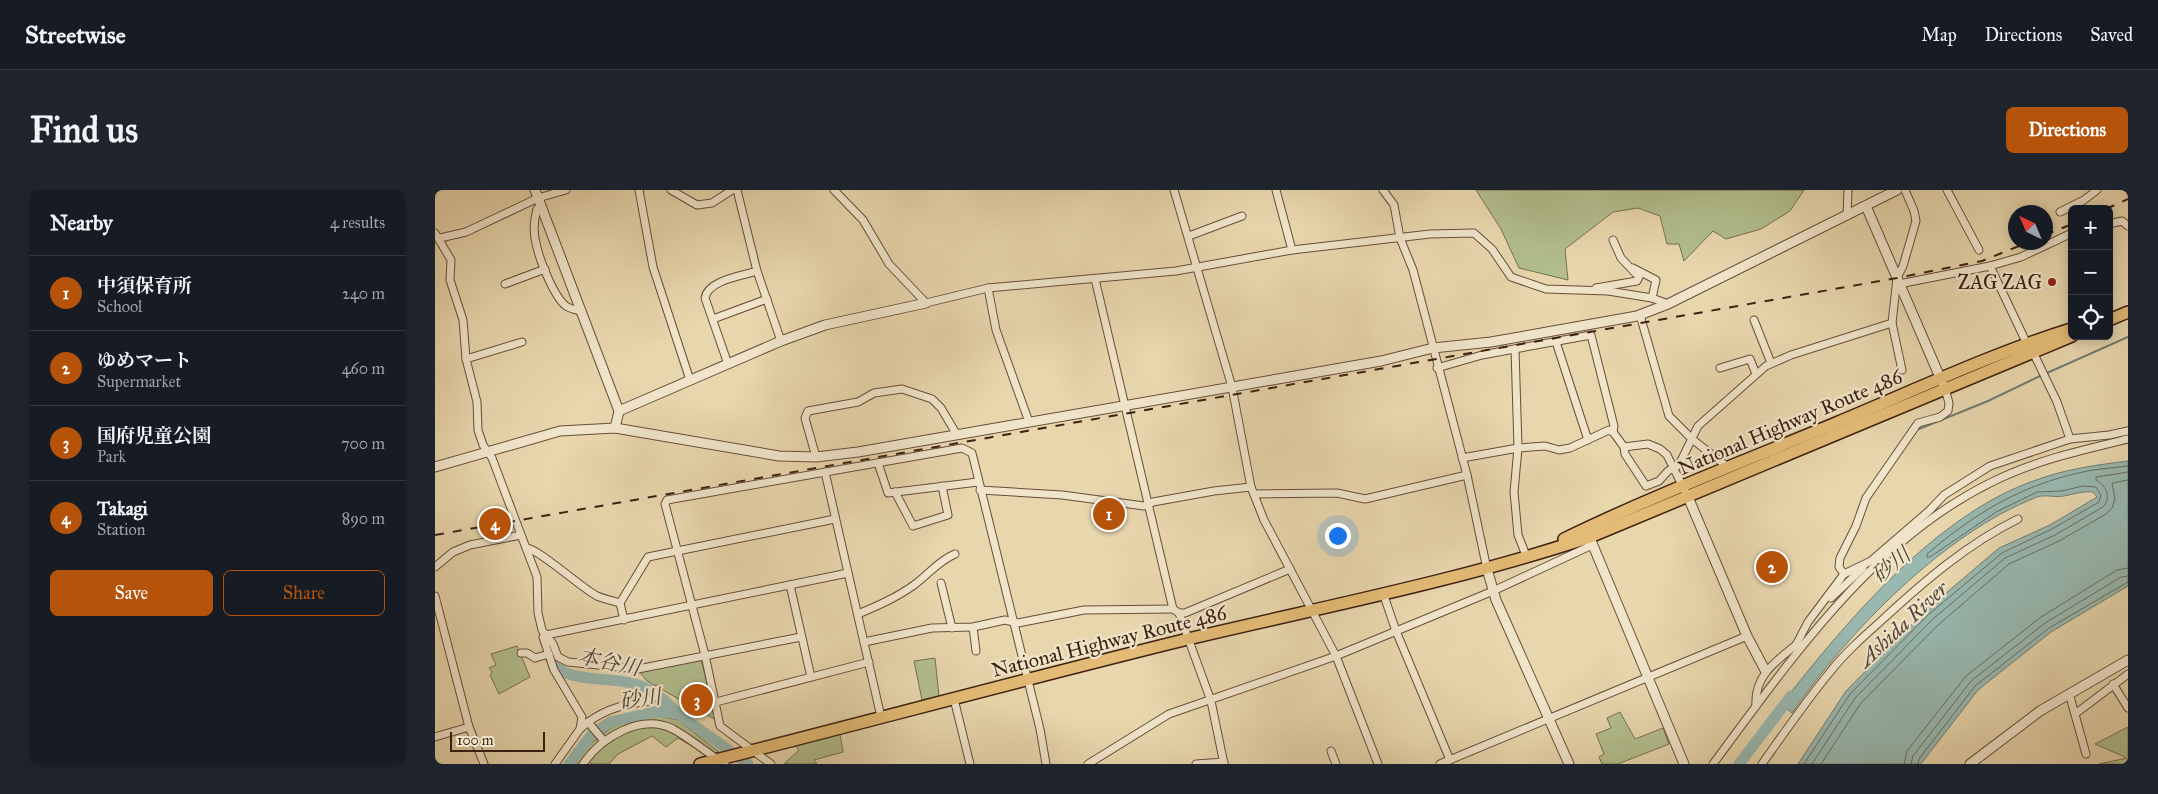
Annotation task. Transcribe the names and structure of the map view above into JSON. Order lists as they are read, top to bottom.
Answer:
{
  "streets": {
    "highway": ["National Highway Route 486"]
  },
  "water": ["砂川", "Ashida River", "本谷川"],
  "places": ["ZAG ZAG"],
  "scale_bar": "100 m",
  "north": "top left",
  "page": {
    "header": "Streetwise",
    "nav": ["Map", "Directions", "Saved"],
    "buttons": [
      "Directions",
      ["Save", "Share"]
    ],
    "title": "Find us",
    "heading": ["Nearby", "4 results"],
    "map_buttons": ["+", "−"],
    "list": [
      {
        "mark": "1",
        "name": "中須保育所",
        "note": "School",
        "value": "240 m"
      },
      {
        "mark": "2",
        "name": "ゆめマート",
        "note": "Supermarket",
        "value": "460 m"
      },
      {
        "mark": "3",
        "name": "国府児童公園",
        "note": "Park",
        "value": "700 m"
      },
      {
        "mark": "4",
        "name": "Takagi",
        "note": "Station",
        "value": "890 m"
      }
    ],
    "pins": [
      "1",
      "4",
      "2",
      "3"
    ],
    "scale": "100 m"
  }
}
